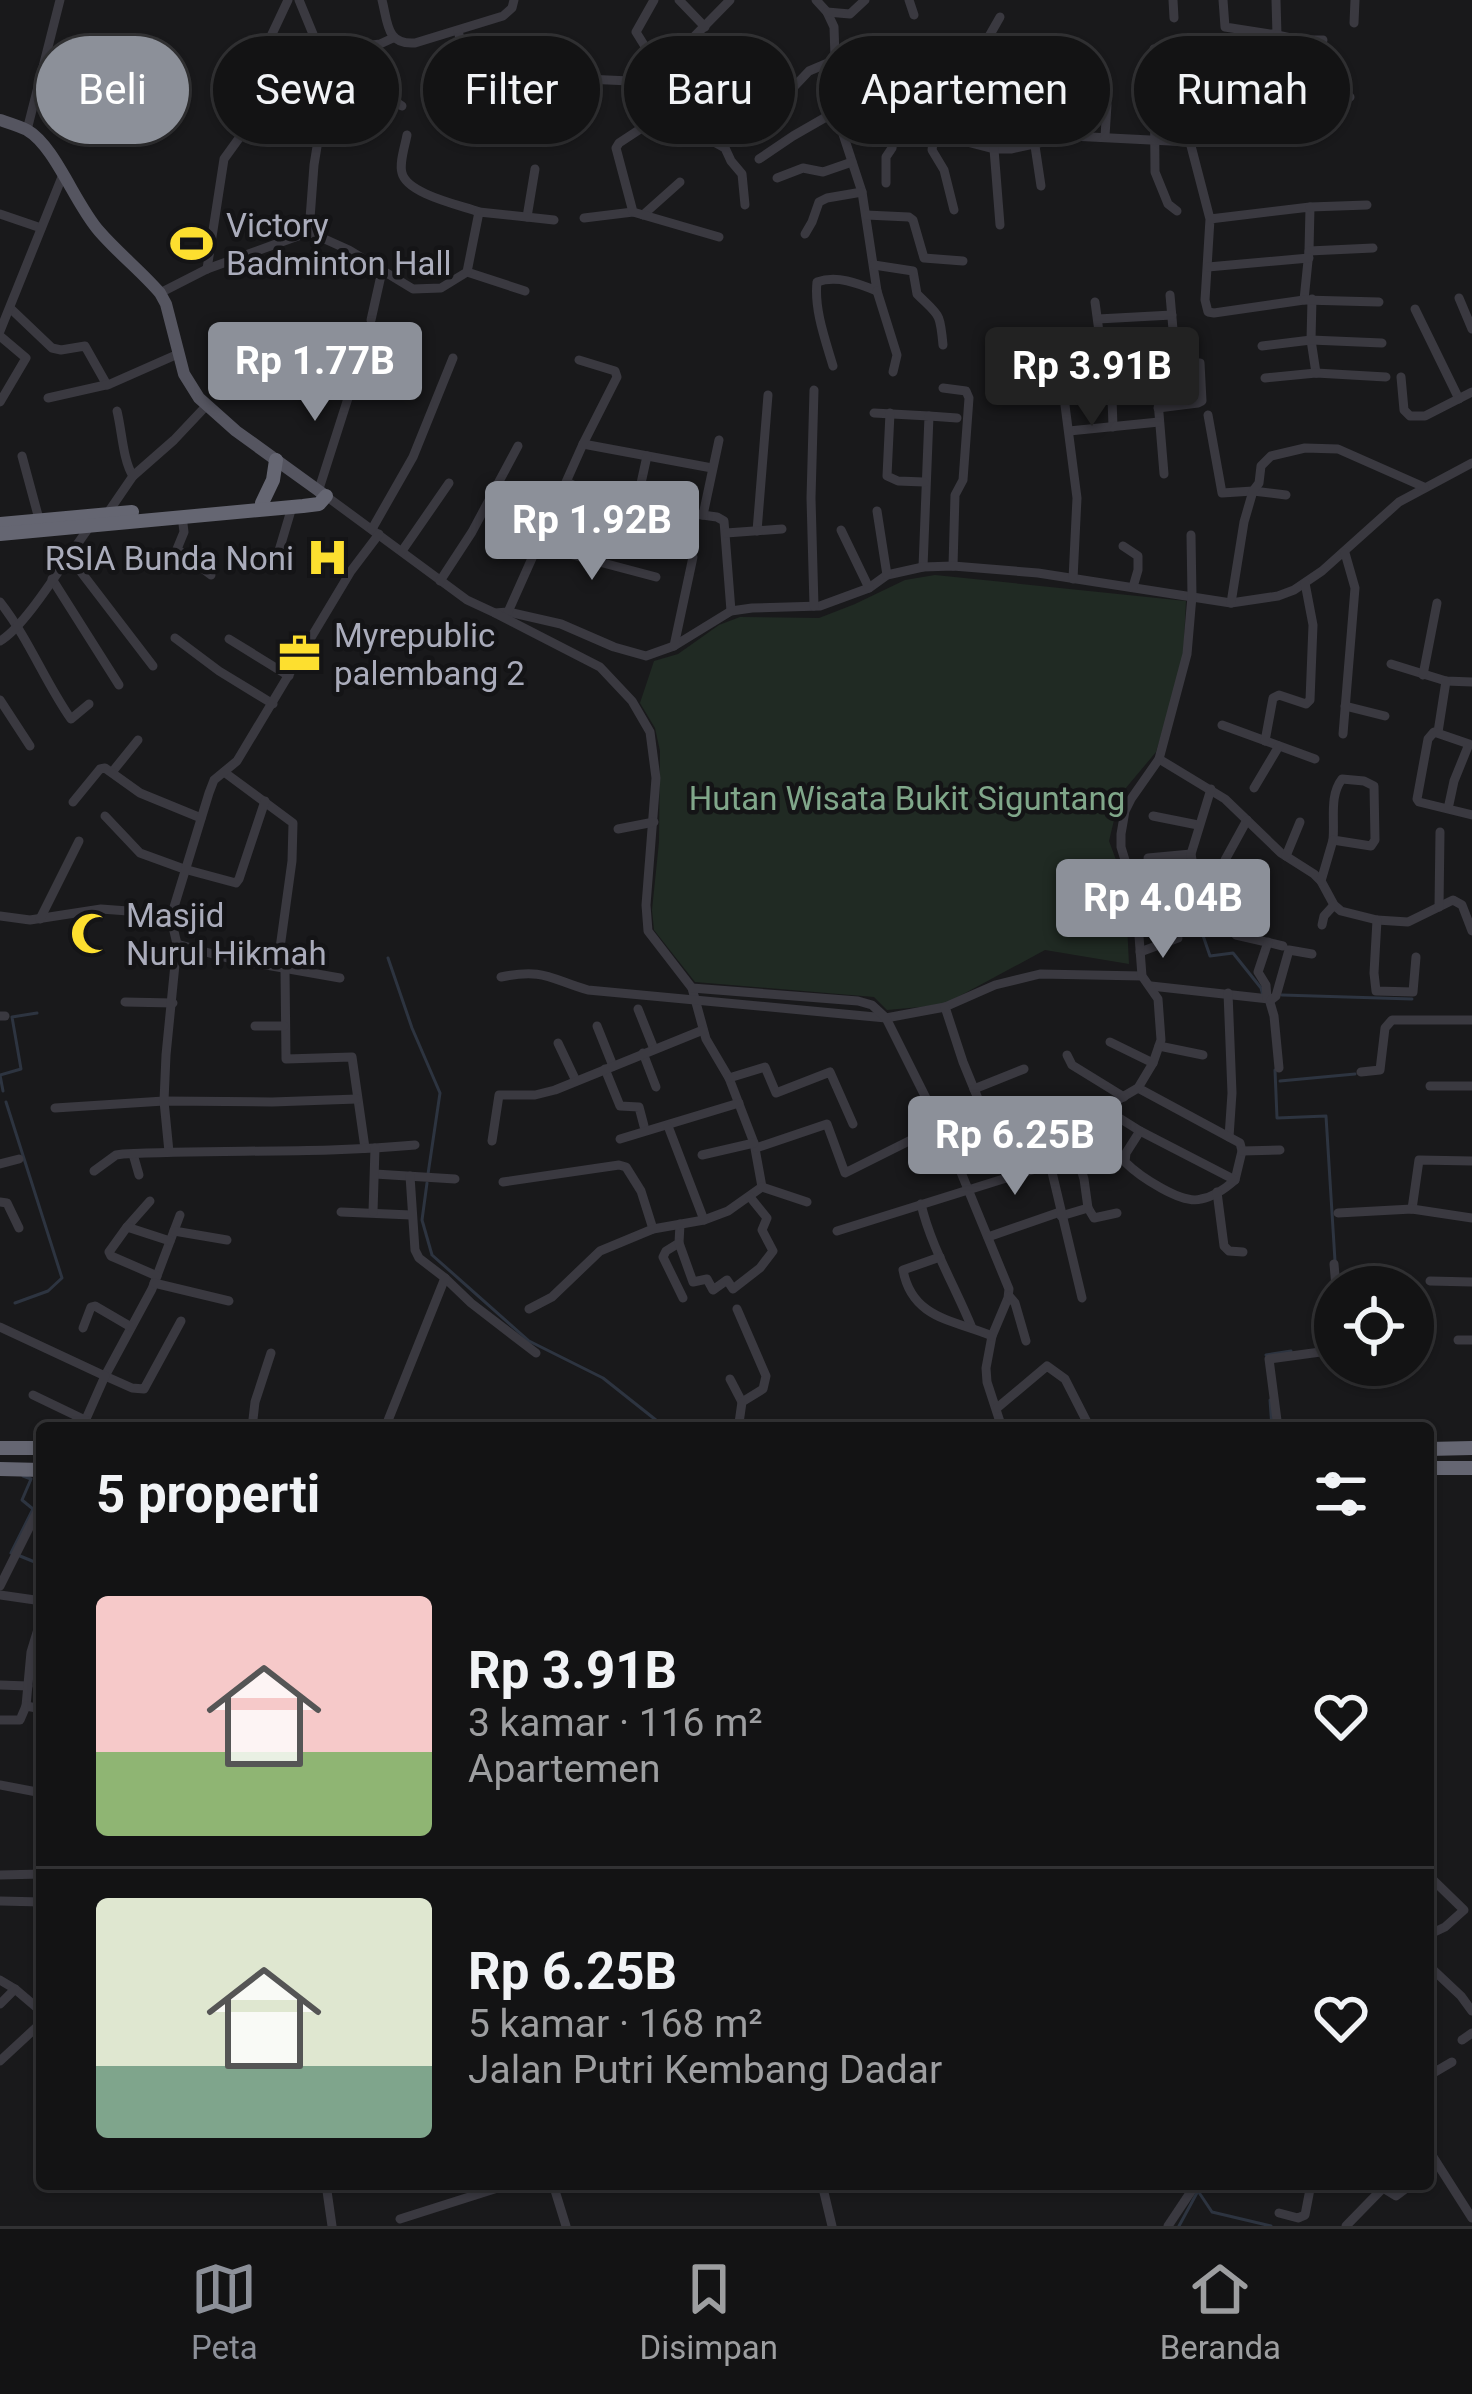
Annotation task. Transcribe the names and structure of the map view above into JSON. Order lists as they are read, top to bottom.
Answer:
{
  "parks": ["Hutan Wisata Bukit Siguntang"],
  "places": {
    "sports": ["Victory Badminton Hall"],
    "hospital": ["RSIA Bunda Noni"],
    "office": ["Myrepublic palembang 2"],
    "mosque": ["Masjid Nurul Hikmah"]
  },
  "page": {
    "chip": [
      "Beli",
      "Sewa",
      "Filter",
      "Baru",
      "Apartemen",
      "Rumah"
    ],
    "price": [
      "Rp 1.77B",
      "Rp 3.91B",
      "Rp 1.92B",
      "Rp 4.04B",
      "Rp 6.25B"
    ],
    "heading": "5 properti",
    "list": [
      {
        "name": "Rp 3.91B",
        "note": "3 kamar · 116 m² · Apartemen"
      },
      {
        "name": "Rp 6.25B",
        "note": "5 kamar · 168 m² · Jalan Putri Kembang Dadar"
      }
    ],
    "tabs": ["Peta", "Disimpan", "Beranda"]
  }
}
